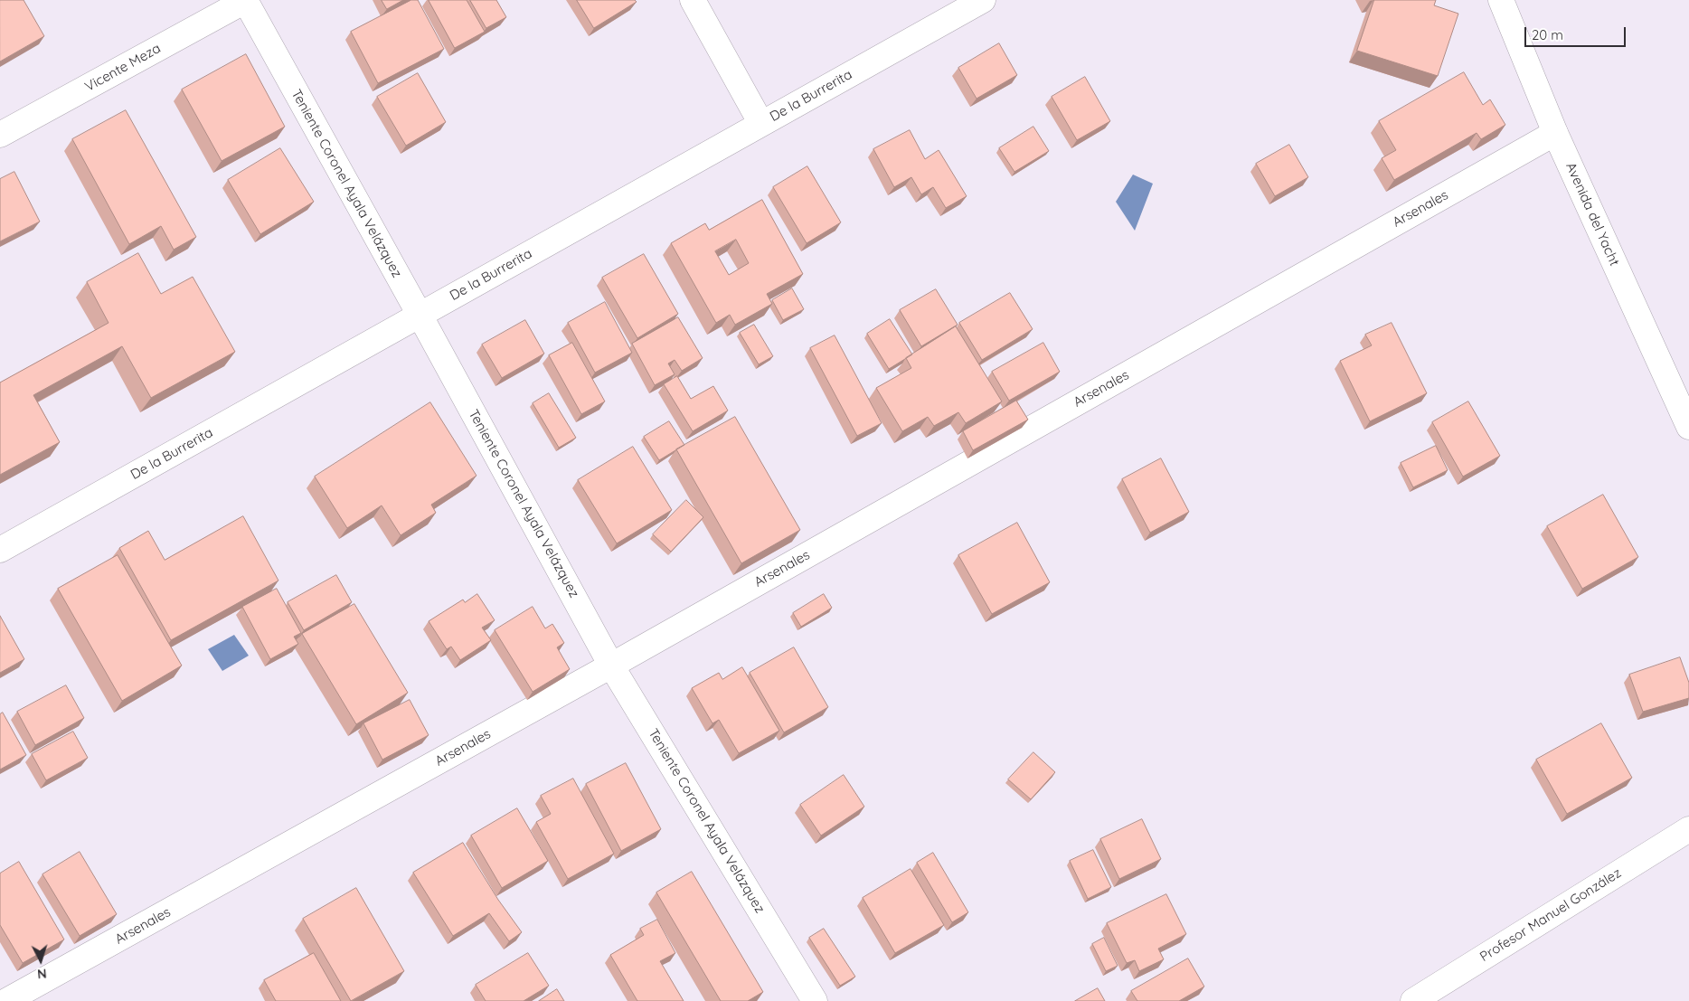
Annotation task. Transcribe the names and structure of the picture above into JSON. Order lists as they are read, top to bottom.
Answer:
{
  "streets": {
    "street": [
      "Vicente Meza",
      "De la Burrerita",
      "Teniente Coronel Ayala Velázquez",
      "Arsenales",
      "Avenida del Yacht",
      "Profesor Manuel González"
    ]
  },
  "crossings": [
    ["Vicente Meza", "Teniente Coronel Ayala Velázquez"],
    ["De la Burrerita", "Teniente Coronel Ayala Velázquez"],
    ["Teniente Coronel Ayala Velázquez", "Arsenales"],
    ["Arsenales", "Avenida del Yacht"]
  ],
  "scale_bar": "20 m",
  "north": "bottom"
}
